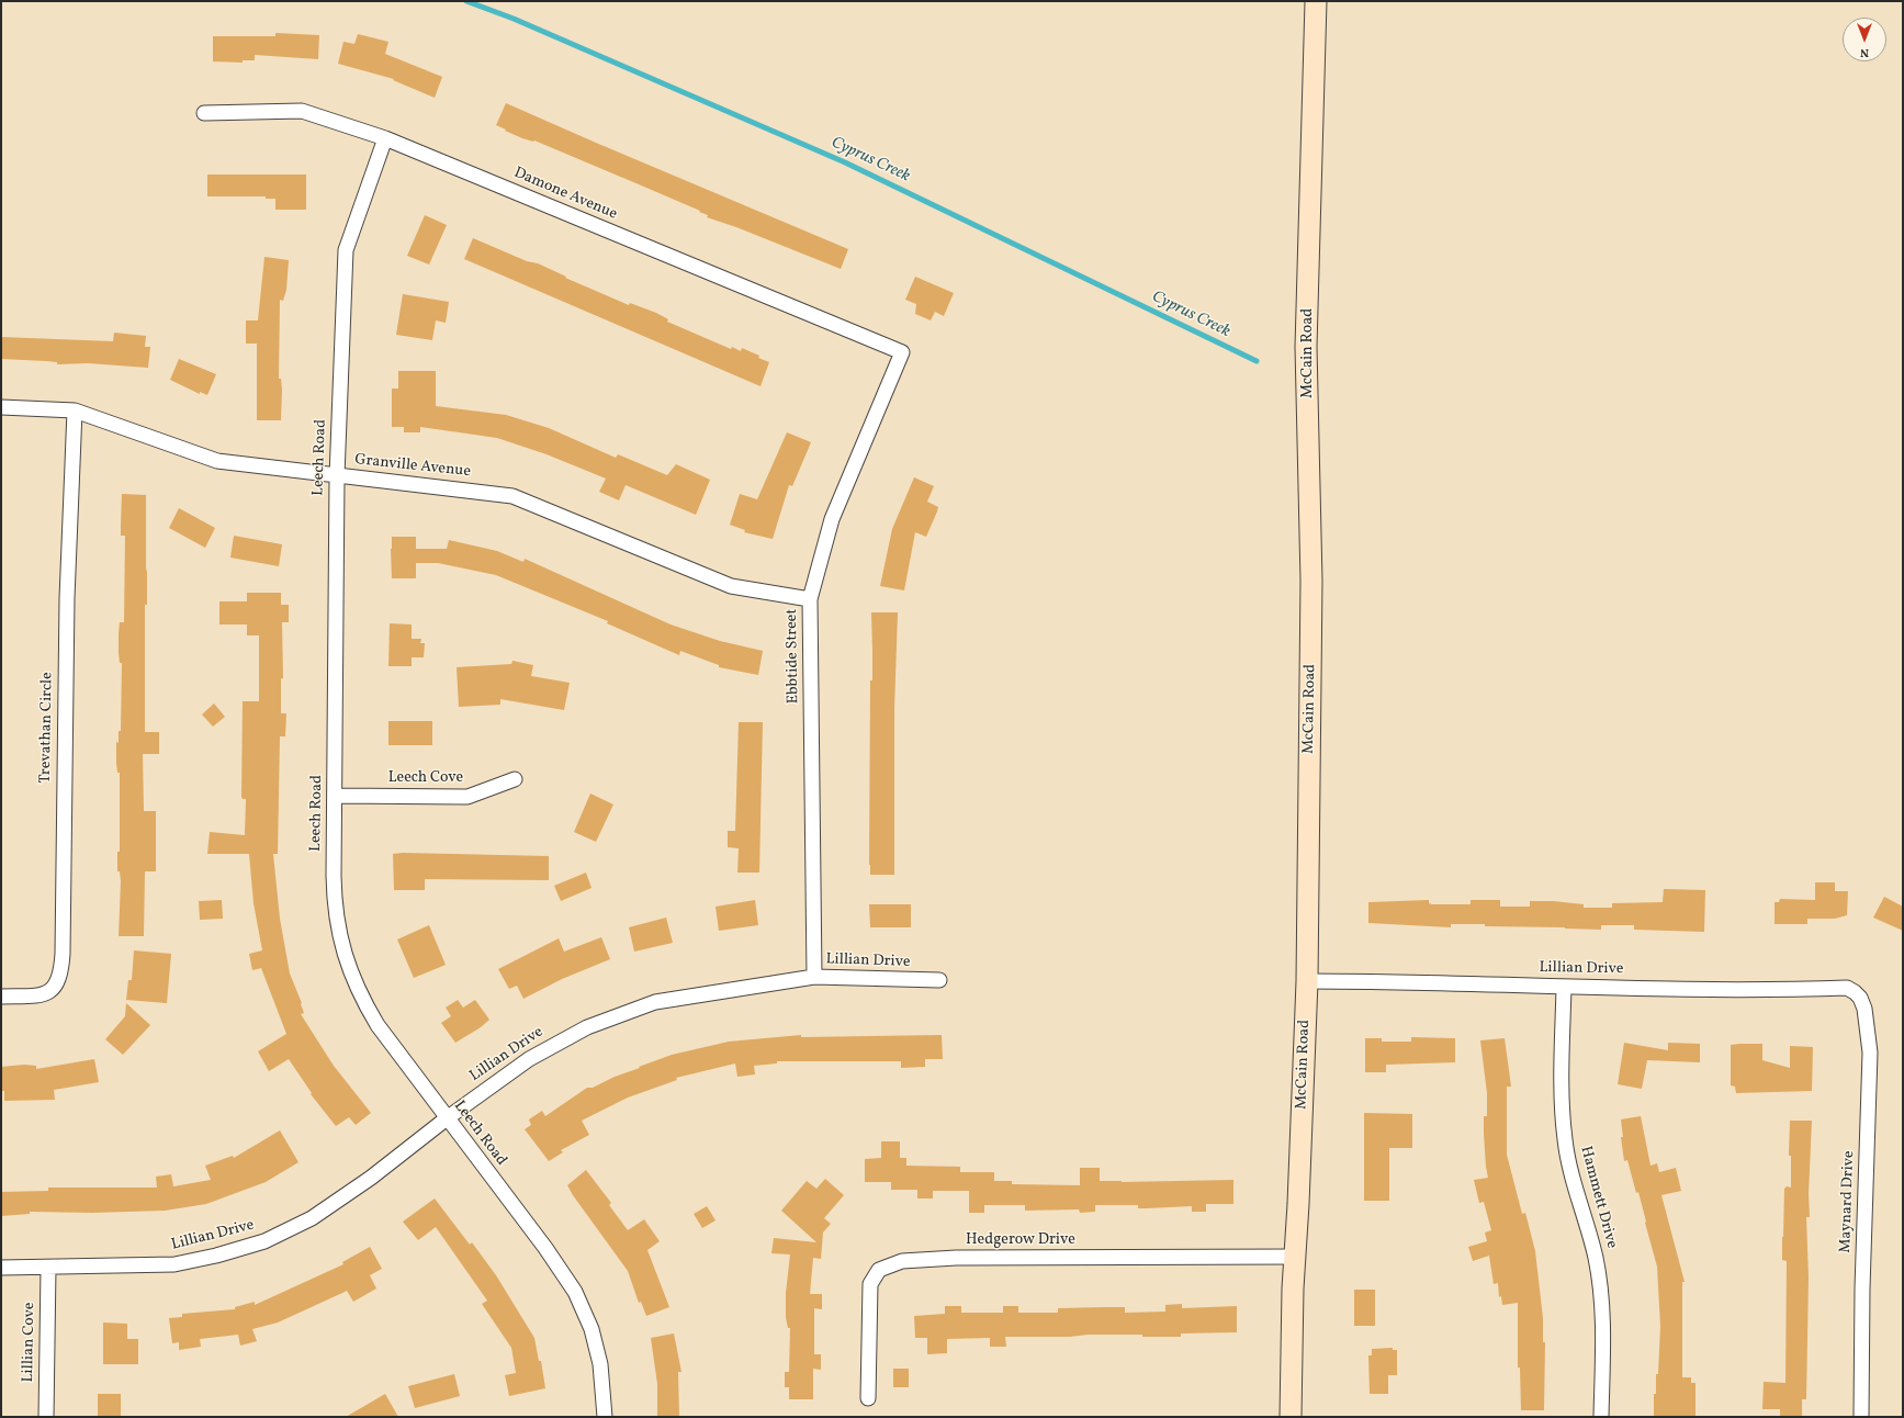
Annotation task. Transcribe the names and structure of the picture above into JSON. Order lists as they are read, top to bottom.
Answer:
{
  "streets": {
    "street": [
      "Damone Avenue",
      "McCain Road",
      "Leech Road",
      "Granville Avenue",
      "Ebbtide Street",
      "Trevathan Circle",
      "Leech Cove",
      "Lillian Drive",
      "Hammett Drive",
      "Maynard Drive",
      "Hedgerow Drive",
      "Lillian Cove"
    ]
  },
  "crossings": [
    ["Damone Avenue", "Leech Road"],
    ["Damone Avenue", "Ebbtide Street"],
    ["McCain Road", "Lillian Drive"],
    ["McCain Road", "Hedgerow Drive"],
    ["Leech Road", "Granville Avenue"],
    ["Leech Road", "Leech Cove"],
    ["Leech Road", "Lillian Drive"],
    ["Granville Avenue", "Ebbtide Street"],
    ["Granville Avenue", "Trevathan Circle"],
    ["Ebbtide Street", "Lillian Drive"],
    ["Lillian Drive", "Hammett Drive"],
    ["Lillian Drive", "Maynard Drive"],
    ["Lillian Drive", "Lillian Cove"]
  ],
  "water": ["Cyprus Creek"],
  "north": "bottom"
}
